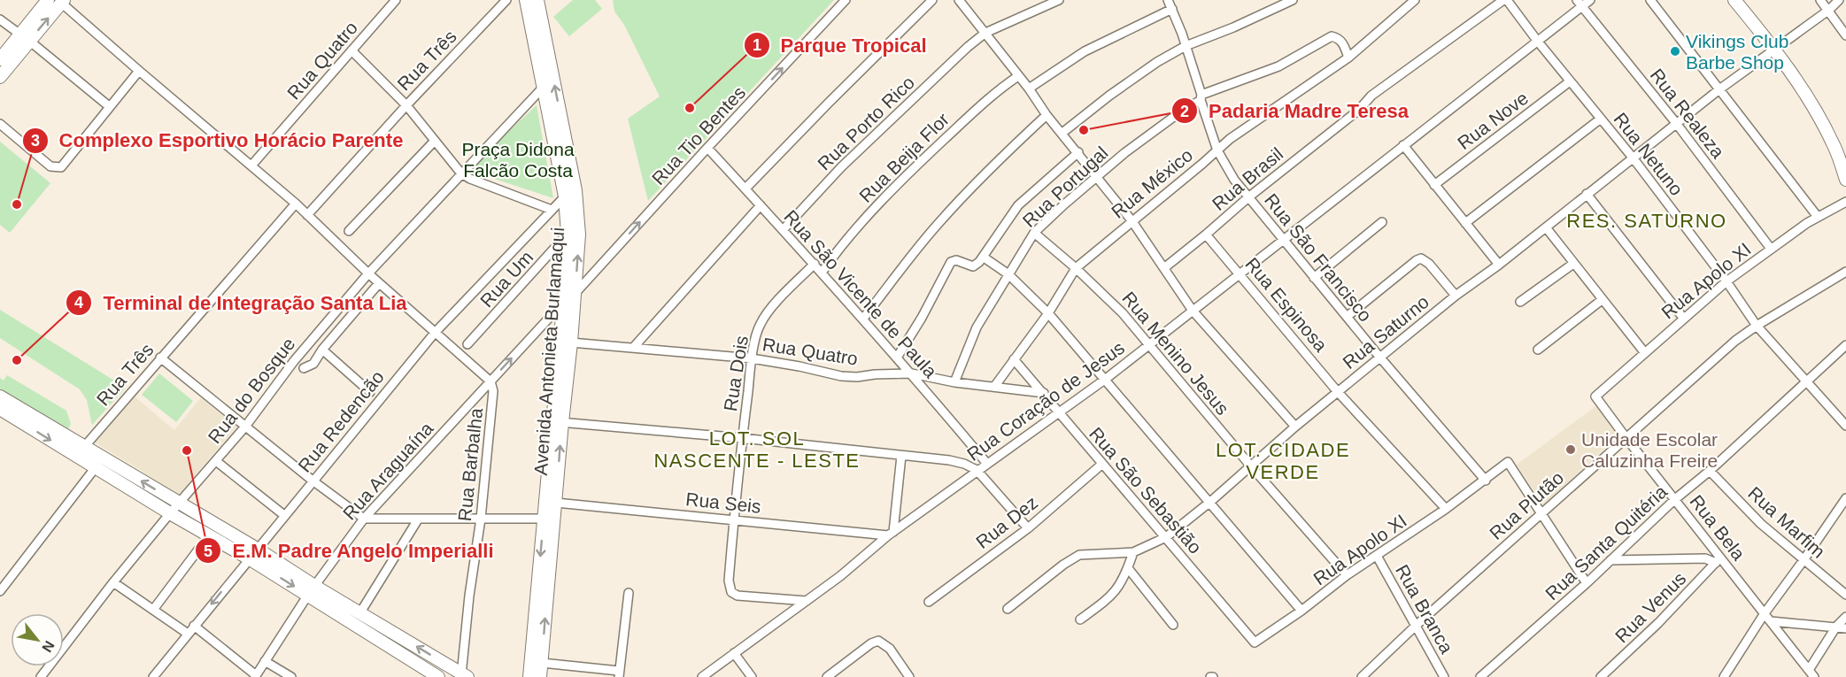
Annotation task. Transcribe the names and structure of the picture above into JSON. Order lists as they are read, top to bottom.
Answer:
{
  "streets": {
    "street": [
      "Rua Quatro",
      "Rua Três",
      "Rua Realeza",
      "Rua Nove",
      "Rua Porto Rico",
      "Rua Tio Bentes",
      "Rua Netuno",
      "Rua Beija Flor",
      "Rua Brasil",
      "Rua México",
      "Rua Portugal",
      "Rua São Francisco",
      "Rua Um",
      "Rua Apolo XI",
      "Rua São Vicente de Paula",
      "Rua Espinosa",
      "Rua Saturno",
      "Avenida Antonieta Burlamaqui",
      "Rua Menino Jesus",
      "Rua Dois",
      "Rua do Bosque",
      "Rua Coração de Jesus",
      "Rua Redencão",
      "Rua Barbalha",
      "Rua Araguaína",
      "Rua São Sebastião",
      "Rua Seis",
      "Rua Plutão",
      "Rua Dez",
      "Rua Marfim",
      "Rua Bela",
      "Rua Santa Quitéria",
      "Rua Venus",
      "Rua Branca"
    ]
  },
  "crossings": [
    ["Rua Quatro", "Rua México"],
    ["Rua Quatro", "Rua Portugal"],
    ["Rua Quatro", "Rua São Vicente de Paula"],
    ["Rua Quatro", "Avenida Antonieta Burlamaqui"],
    ["Rua Quatro", "Rua Dois"],
    ["Rua Quatro", "Rua São Sebastião"],
    ["Rua Realeza", "Rua Apolo XI"],
    ["Rua Realeza", "Rua Saturno"],
    ["Rua Realeza", "Rua Coração de Jesus"],
    ["Rua Nove", "Rua Netuno"],
    ["Rua Porto Rico", "Rua São Vicente de Paula"],
    ["Rua Tio Bentes", "Rua São Vicente de Paula"],
    ["Rua Tio Bentes", "Avenida Antonieta Burlamaqui"],
    ["Rua Netuno", "Rua Brasil"],
    ["Rua Netuno", "Rua Apolo XI"],
    ["Rua Netuno", "Rua Saturno"],
    ["Rua Netuno", "Rua Coração de Jesus"],
    ["Rua Netuno", "Rua Plutão"],
    ["Rua Netuno", "Rua Santa Quitéria"],
    ["Rua Beija Flor", "Rua São Vicente de Paula"],
    ["Rua Brasil", "Rua São Francisco"],
    ["Rua Brasil", "Rua Espinosa"],
    ["Rua México", "Rua Portugal"],
    ["Rua México", "Rua São Francisco"],
    ["Rua México", "Rua Menino Jesus"],
    ["Rua México", "Rua São Sebastião"],
    ["Rua Portugal", "Rua São Francisco"],
    ["Rua Portugal", "Rua Menino Jesus"],
    ["Rua São Francisco", "Rua Apolo XI"],
    ["Rua São Francisco", "Rua Saturno"],
    ["Rua São Francisco", "Rua Coração de Jesus"],
    ["Rua Um", "Avenida Antonieta Burlamaqui"],
    ["Rua Apolo XI", "Rua Espinosa"],
    ["Rua Apolo XI", "Rua Menino Jesus"],
    ["Rua Apolo XI", "Rua São Sebastião"],
    ["Rua Apolo XI", "Rua Plutão"],
    ["Rua Apolo XI", "Rua Bela"],
    ["Rua Apolo XI", "Rua Branca"],
    ["Rua São Vicente de Paula", "Rua Dois"],
    ["Rua São Vicente de Paula", "Rua Coração de Jesus"],
    ["Rua Espinosa", "Rua Saturno"],
    ["Rua Espinosa", "Rua Coração de Jesus"],
    ["Rua Saturno", "Rua Menino Jesus"],
    ["Rua Saturno", "Rua São Sebastião"],
    ["Avenida Antonieta Burlamaqui", "Rua do Bosque"],
    ["Avenida Antonieta Burlamaqui", "Rua Redencão"],
    ["Avenida Antonieta Burlamaqui", "Rua Araguaína"],
    ["Avenida Antonieta Burlamaqui", "Rua Seis"],
    ["Rua Menino Jesus", "Rua Coração de Jesus"],
    ["Rua Dois", "Rua Coração de Jesus"],
    ["Rua Dois", "Rua Seis"],
    ["Rua Coração de Jesus", "Rua São Sebastião"],
    ["Rua Coração de Jesus", "Rua Seis"],
    ["Rua Barbalha", "Rua Araguaína"],
    ["Rua São Sebastião", "Rua Dez"],
    ["Rua Plutão", "Rua Bela"],
    ["Rua Plutão", "Rua Branca"],
    ["Rua Marfim", "Rua Santa Quitéria"],
    ["Rua Bela", "Rua Santa Quitéria"],
    ["Rua Bela", "Rua Venus"]
  ],
  "districts": ["RES. SATURNO", "LOT. SOL NASCENTE - LESTE", "LOT. CIDADE VERDE"],
  "parks": ["Praça Didona Falcão Costa"],
  "places": [
    "Vikings Club Barbe Shop",
    "Parque Tropical",
    "Padaria Madre Teresa",
    "Complexo Esportivo Horácio Parente",
    "Terminal de Integração Santa Lia",
    "Unidade Escolar Caluzinha Freire",
    "E.M. Padre Angelo Imperialli"
  ],
  "north": "bottom right"
}
